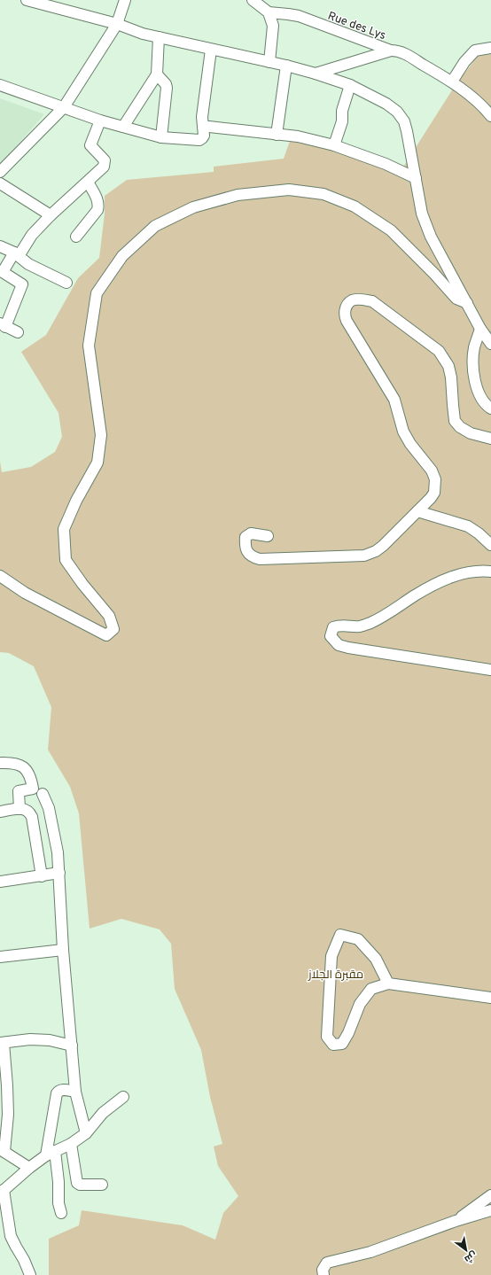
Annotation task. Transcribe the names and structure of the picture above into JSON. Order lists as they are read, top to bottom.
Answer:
{
  "streets": {
    "street": ["Rue des Lys"]
  },
  "parks": ["مقبرة الجلاز"],
  "north": "bottom right"
}
